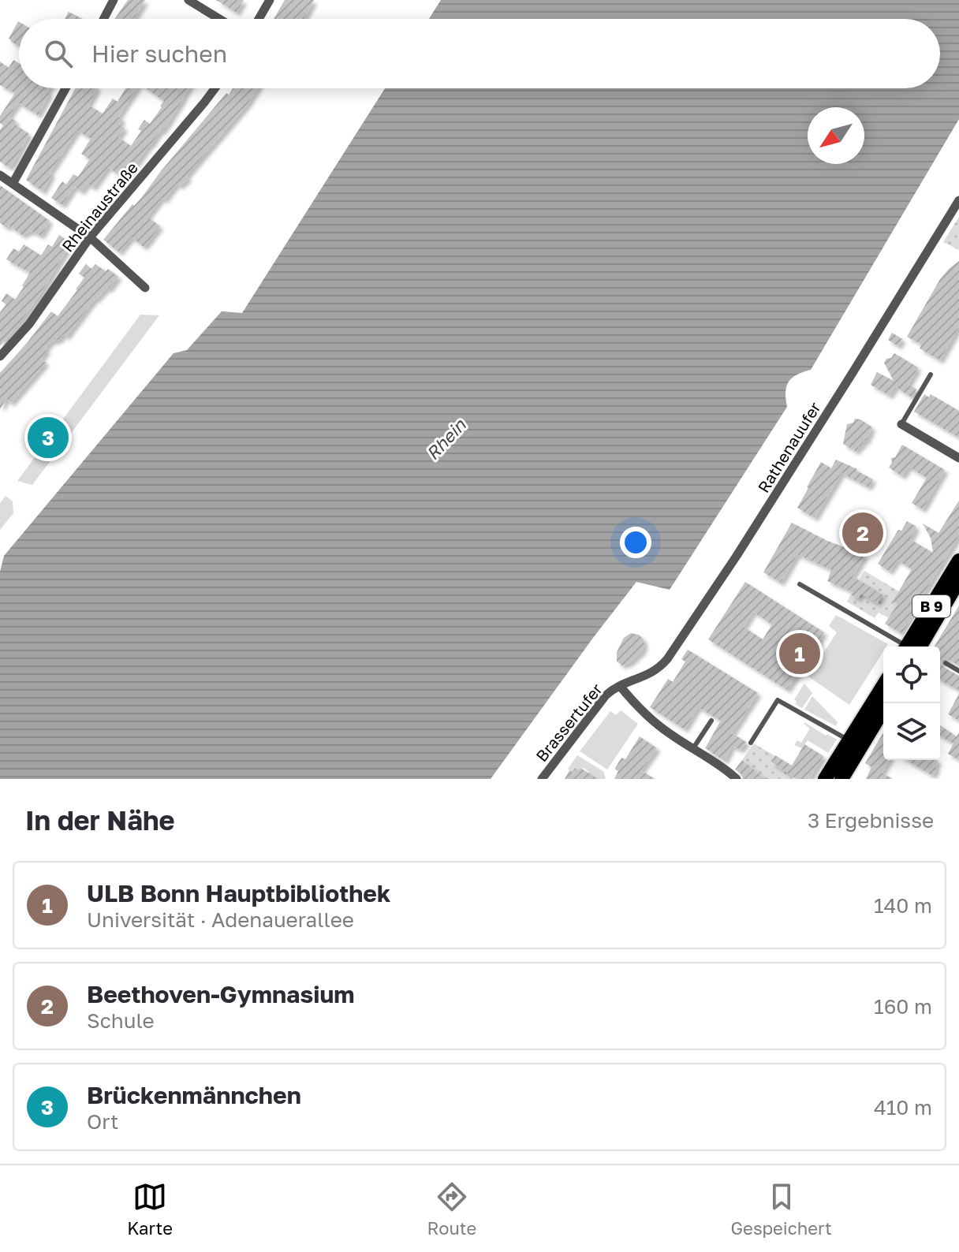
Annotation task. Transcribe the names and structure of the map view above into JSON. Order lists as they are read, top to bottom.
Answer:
{
  "streets": {
    "main road": ["B 9"],
    "street": ["Rheinaustraße", "Rathenauufer", "Brassertufer"]
  },
  "crossings": [
    ["Rathenauufer", "Brassertufer"]
  ],
  "water": ["Rhein"],
  "north": "bottom left",
  "page": {
    "search": "Hier suchen",
    "pins": ["3", "2", "1"],
    "heading": ["In der Nähe", "3 Ergebnisse"],
    "list": [
      {
        "mark": "1",
        "name": "ULB Bonn Hauptbibliothek",
        "note": "Universität · Adenauerallee",
        "value": "140 m"
      },
      {
        "mark": "2",
        "name": "Beethoven-Gymnasium",
        "note": "Schule",
        "value": "160 m"
      },
      {
        "mark": "3",
        "name": "Brückenmännchen",
        "note": "Ort",
        "value": "410 m"
      }
    ],
    "nav": ["Karte", "Route", "Gespeichert"]
  }
}
